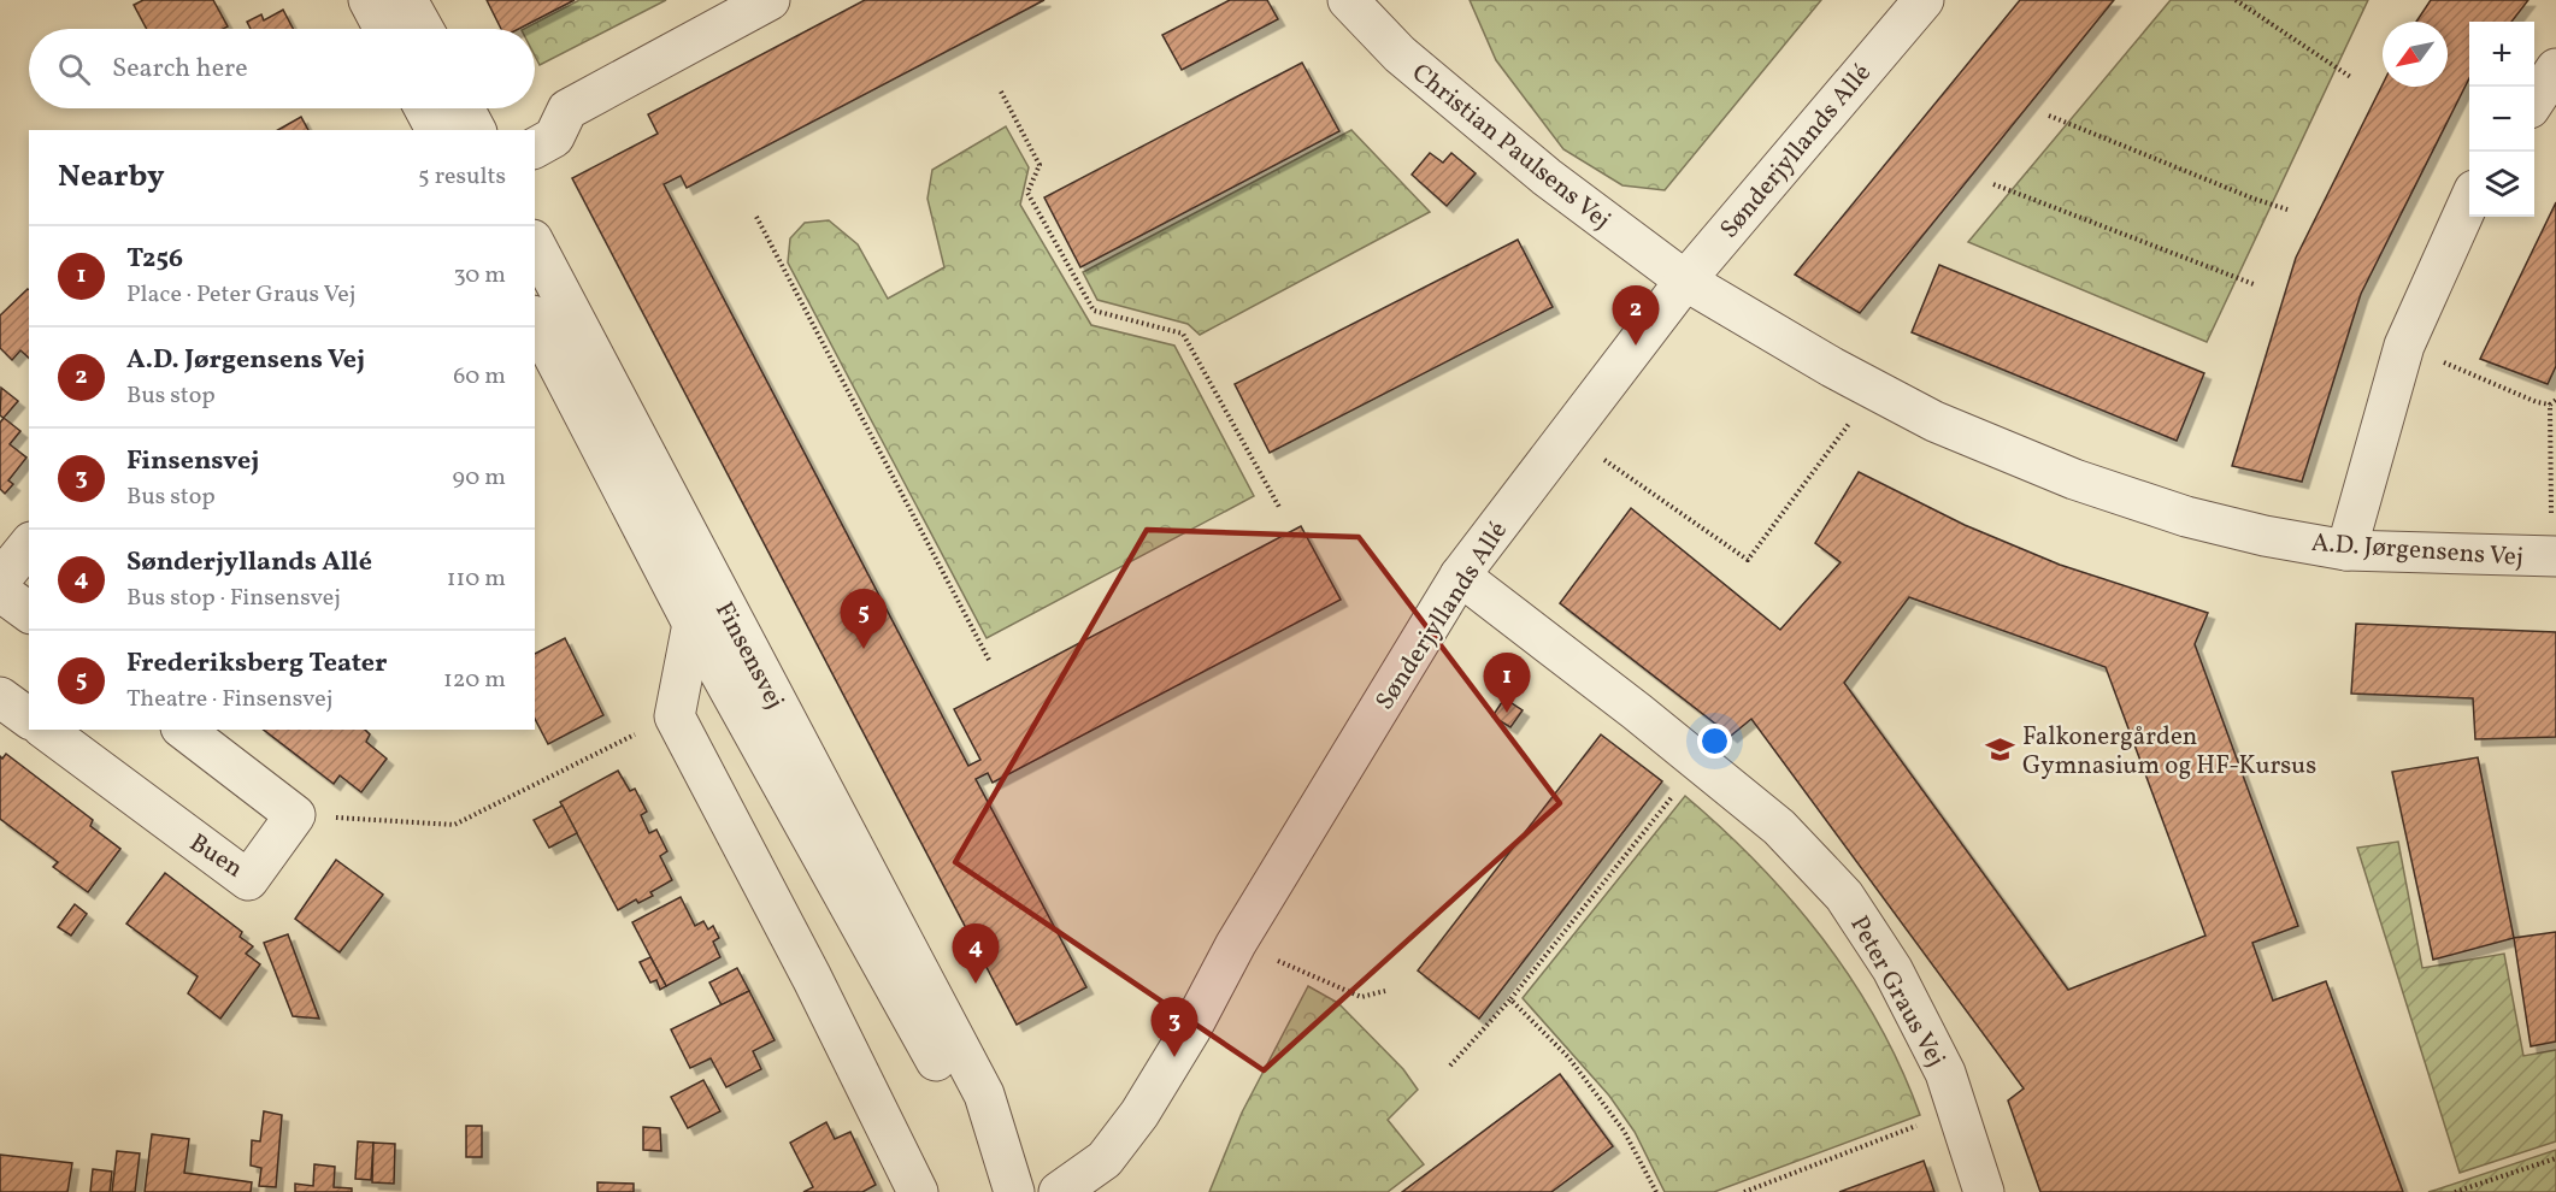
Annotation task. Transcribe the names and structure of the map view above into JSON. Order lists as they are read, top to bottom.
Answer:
{
  "streets": {
    "street": [
      "Christian Paulsens Vej",
      "Sønderjyllands Allé",
      "A.D. Jørgensens Vej",
      "Finsensvej",
      "Buen",
      "Peter Graus Vej"
    ]
  },
  "crossings": [
    ["Christian Paulsens Vej", "Sønderjyllands Allé"],
    ["Christian Paulsens Vej", "A.D. Jørgensens Vej"],
    ["Sønderjyllands Allé", "A.D. Jørgensens Vej"],
    ["Sønderjyllands Allé", "Peter Graus Vej"]
  ],
  "places": {
    "school or university": ["Falkonergården Gymnasium og HF-Kursus"]
  },
  "north": "bottom left",
  "page": {
    "map_buttons": ["+", "−"],
    "search": "Search here",
    "heading": ["Nearby", "5 results"],
    "list": [
      {
        "mark": "1",
        "name": "T256",
        "note": "Place · Peter Graus Vej",
        "value": "30 m"
      },
      {
        "mark": "2",
        "name": "A.D. Jørgensens Vej",
        "note": "Bus stop",
        "value": "60 m"
      },
      {
        "mark": "3",
        "name": "Finsensvej",
        "note": "Bus stop",
        "value": "90 m"
      },
      {
        "mark": "4",
        "name": "Sønderjyllands Allé",
        "note": "Bus stop · Finsensvej",
        "value": "110 m"
      },
      {
        "mark": "5",
        "name": "Frederiksberg Teater",
        "note": "Theatre · Finsensvej",
        "value": "120 m"
      }
    ],
    "pins": [
      "2",
      "5",
      "1",
      "4",
      "3"
    ]
  }
}
